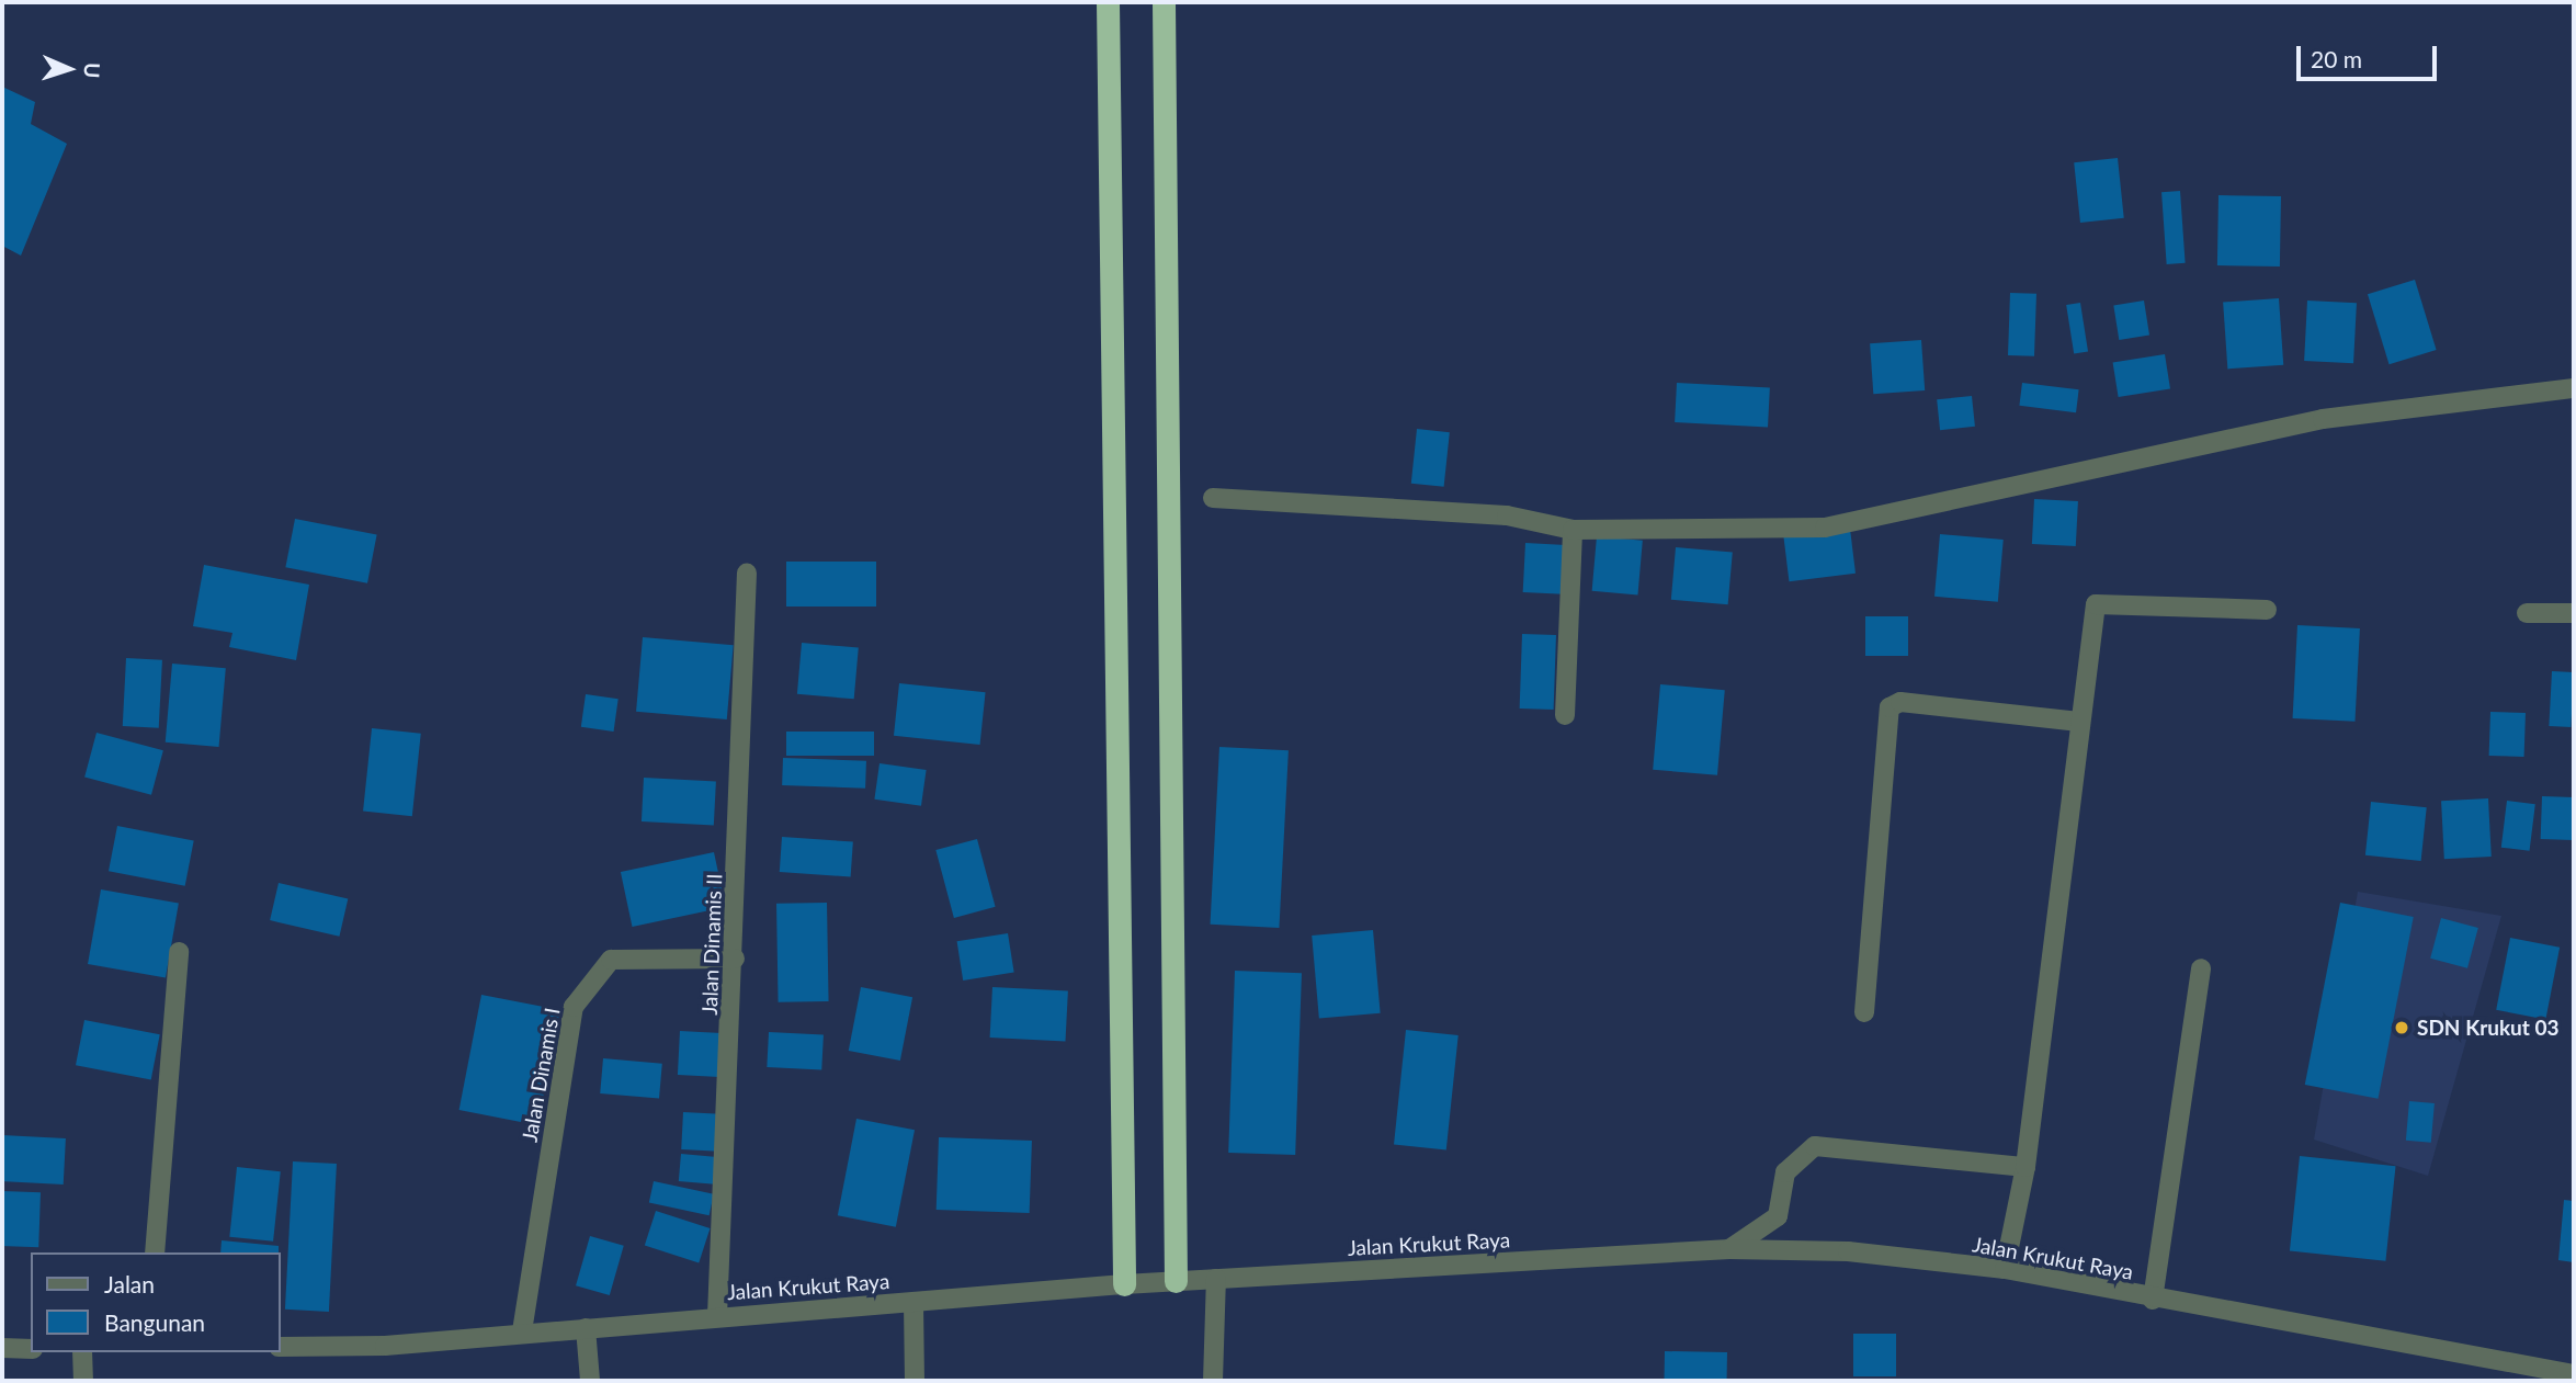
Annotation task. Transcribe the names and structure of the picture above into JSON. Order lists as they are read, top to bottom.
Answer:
{
  "streets": {
    "street": ["Jalan Dinamis II", "Jalan Dinamis I", "Jalan Krukut Raya"]
  },
  "crossings": [
    ["Jalan Dinamis II", "Jalan Dinamis I"],
    ["Jalan Dinamis II", "Jalan Krukut Raya"],
    ["Jalan Dinamis I", "Jalan Krukut Raya"]
  ],
  "places": ["SDN Krukut 03"],
  "legend": ["Jalan", "Bangunan"],
  "scale_bar": "20 m",
  "north": "right"
}
